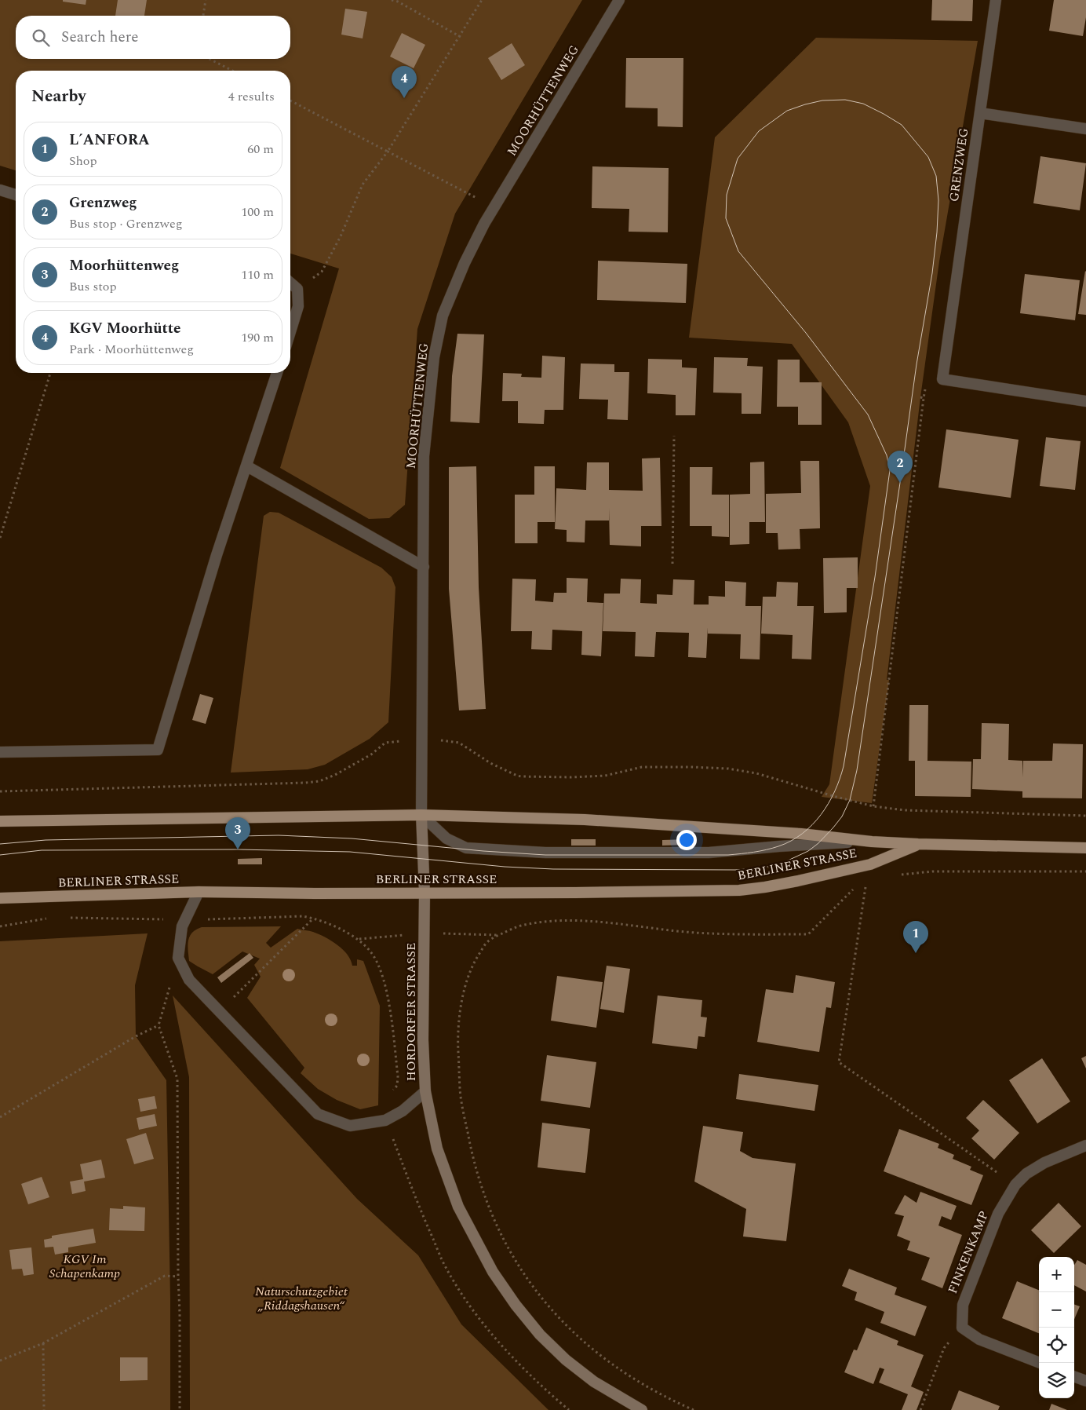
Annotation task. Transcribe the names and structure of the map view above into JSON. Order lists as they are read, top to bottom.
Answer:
{
  "streets": {
    "main road": ["BERLINER STRASSE", "HORDORFER STRASSE"],
    "street": ["MOORHÜTTENWEG", "GRENZWEG", "FINKENKAMP"]
  },
  "crossings": [
    ["MOORHÜTTENWEG", "BERLINER STRASSE"],
    ["MOORHÜTTENWEG", "HORDORFER STRASSE"],
    ["BERLINER STRASSE", "HORDORFER STRASSE"]
  ],
  "parks": ["KGV Im Schapenkamp", "Naturschutzgebiet „Riddagshausen“"],
  "page": {
    "search": "Search here",
    "pins": [
      "4",
      "2",
      "3",
      "1"
    ],
    "heading": ["Nearby", "4 results"],
    "list": [
      {
        "mark": "1",
        "name": "L´ANFORA",
        "note": "Shop",
        "value": "60 m"
      },
      {
        "mark": "2",
        "name": "Grenzweg",
        "note": "Bus stop · Grenzweg",
        "value": "100 m"
      },
      {
        "mark": "3",
        "name": "Moorhüttenweg",
        "note": "Bus stop",
        "value": "110 m"
      },
      {
        "mark": "4",
        "name": "KGV Moorhütte",
        "note": "Park · Moorhüttenweg",
        "value": "190 m"
      }
    ],
    "map_buttons": ["+", "−"]
  }
}
